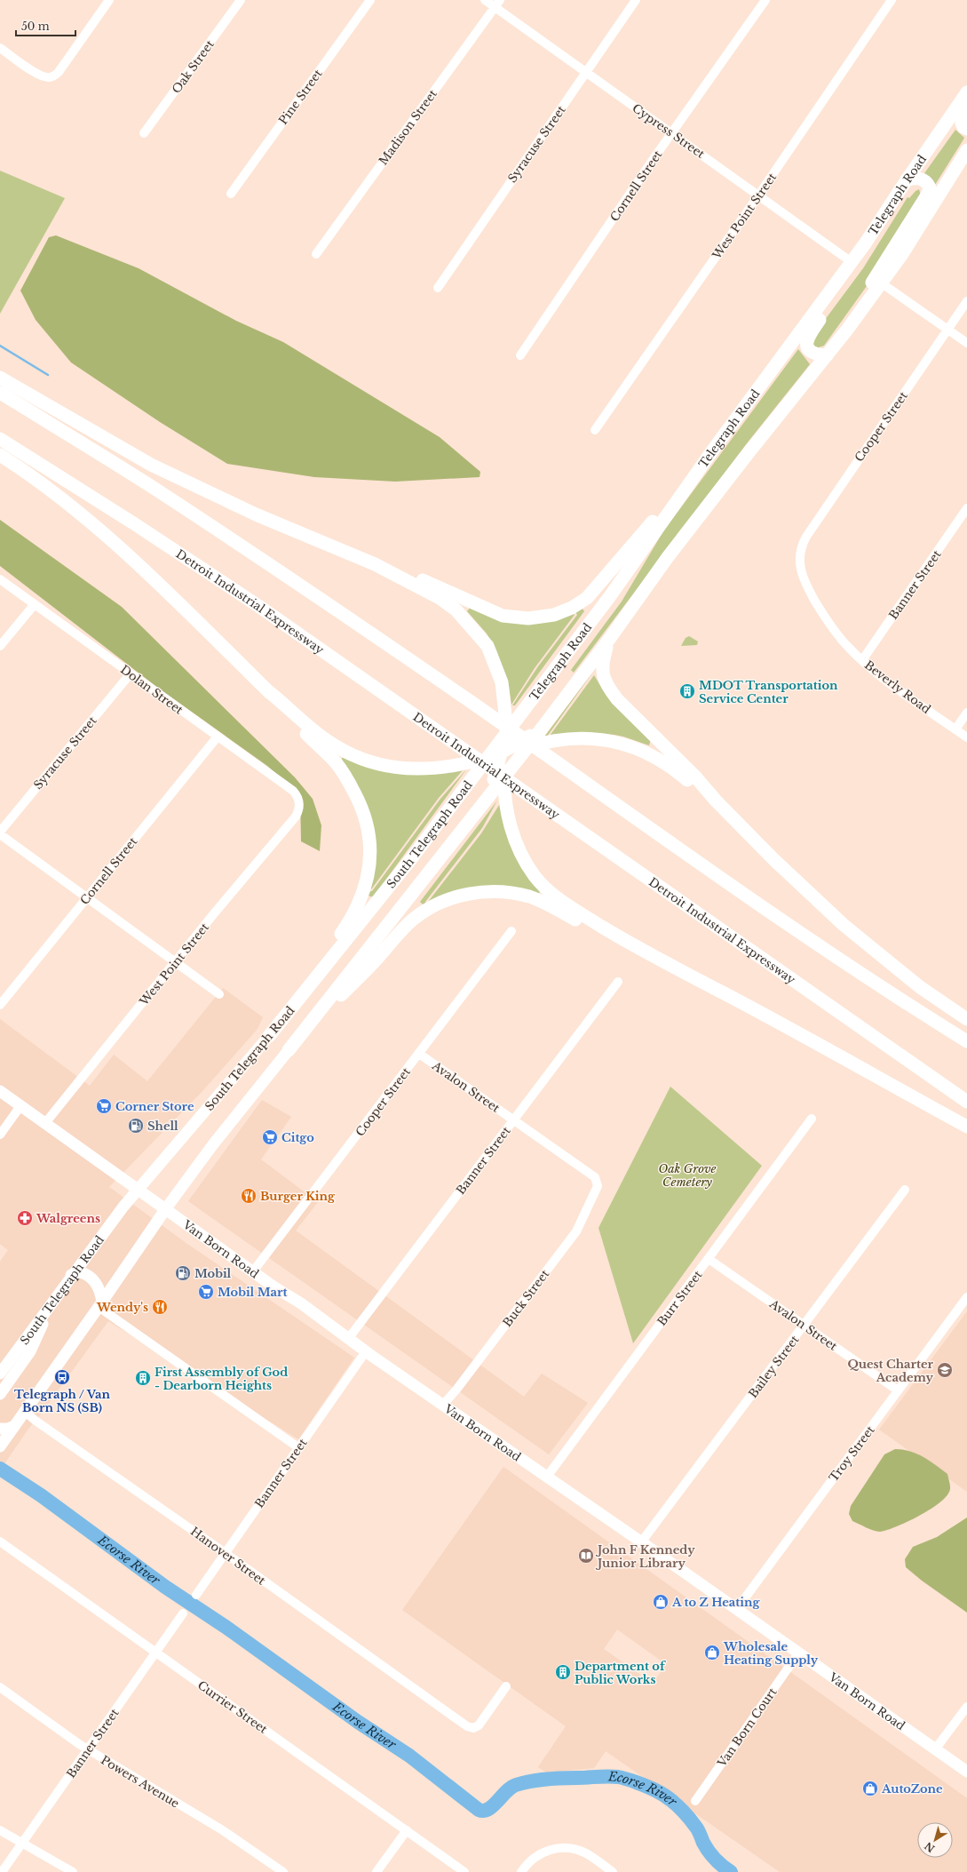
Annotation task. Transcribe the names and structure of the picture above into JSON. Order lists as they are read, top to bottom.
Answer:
{
  "streets": {
    "highway": ["Telegraph Road", "Detroit Industrial Expressway", "South Telegraph Road"],
    "main road": ["Van Born Road"],
    "street": [
      "Oak Street",
      "Pine Street",
      "Madison Street",
      "Cypress Street",
      "Syracuse Street",
      "Cornell Street",
      "West Point Street",
      "Cooper Street",
      "Banner Street",
      "Beverly Road",
      "Dolan Street",
      "Avalon Street",
      "Buck Street",
      "Burr Street",
      "Bailey Street",
      "Troy Street",
      "Hanover Street",
      "Currier Street",
      "Van Born Court",
      "Powers Avenue"
    ]
  },
  "crossings": [
    ["Madison Street", "Cypress Street"],
    ["Cypress Street", "Syracuse Street"],
    ["Cypress Street", "Cornell Street"],
    ["Cypress Street", "Telegraph Road"],
    ["Cypress Street", "West Point Street"],
    ["Syracuse Street", "Dolan Street"],
    ["Cornell Street", "Dolan Street"],
    ["Telegraph Road", "South Telegraph Road"],
    ["West Point Street", "Dolan Street"],
    ["West Point Street", "Van Born Road"],
    ["Cooper Street", "Beverly Road"],
    ["Cooper Street", "Avalon Street"],
    ["Cooper Street", "Van Born Road"],
    ["Banner Street", "Beverly Road"],
    ["Banner Street", "Avalon Street"],
    ["Banner Street", "Van Born Road"],
    ["Banner Street", "Hanover Street"],
    ["Banner Street", "Currier Street"],
    ["Banner Street", "Powers Avenue"],
    ["South Telegraph Road", "Van Born Road"],
    ["South Telegraph Road", "Hanover Street"],
    ["Avalon Street", "Buck Street"],
    ["Avalon Street", "Burr Street"],
    ["Avalon Street", "Bailey Street"],
    ["Avalon Street", "Troy Street"],
    ["Van Born Road", "Buck Street"],
    ["Van Born Road", "Burr Street"],
    ["Van Born Road", "Bailey Street"],
    ["Van Born Road", "Troy Street"],
    ["Van Born Road", "Van Born Court"]
  ],
  "water": ["Ecorse River"],
  "parks": ["Oak Grove Cemetery"],
  "places": {
    "building": ["MDOT Transportation Service Center", "First Assembly of God - Dearborn Heights", "Department of Public Works"],
    "supermarket": ["Corner Store", "Citgo", "Mobil Mart"],
    "fuel station": ["Shell", "Mobil"],
    "restaurant": ["Burger King", "Wendy's"],
    "pharmacy": ["Walgreens"],
    "school or university": ["Quest Charter Academy"],
    "bus stop": ["Telegraph / Van Born NS (SB)"],
    "library": ["John F Kennedy Junior Library"],
    "shop": ["A to Z Heating", "Wholesale Heating Supply", "AutoZone"]
  },
  "scale_bar": "50 m",
  "north": "bottom left"
}
